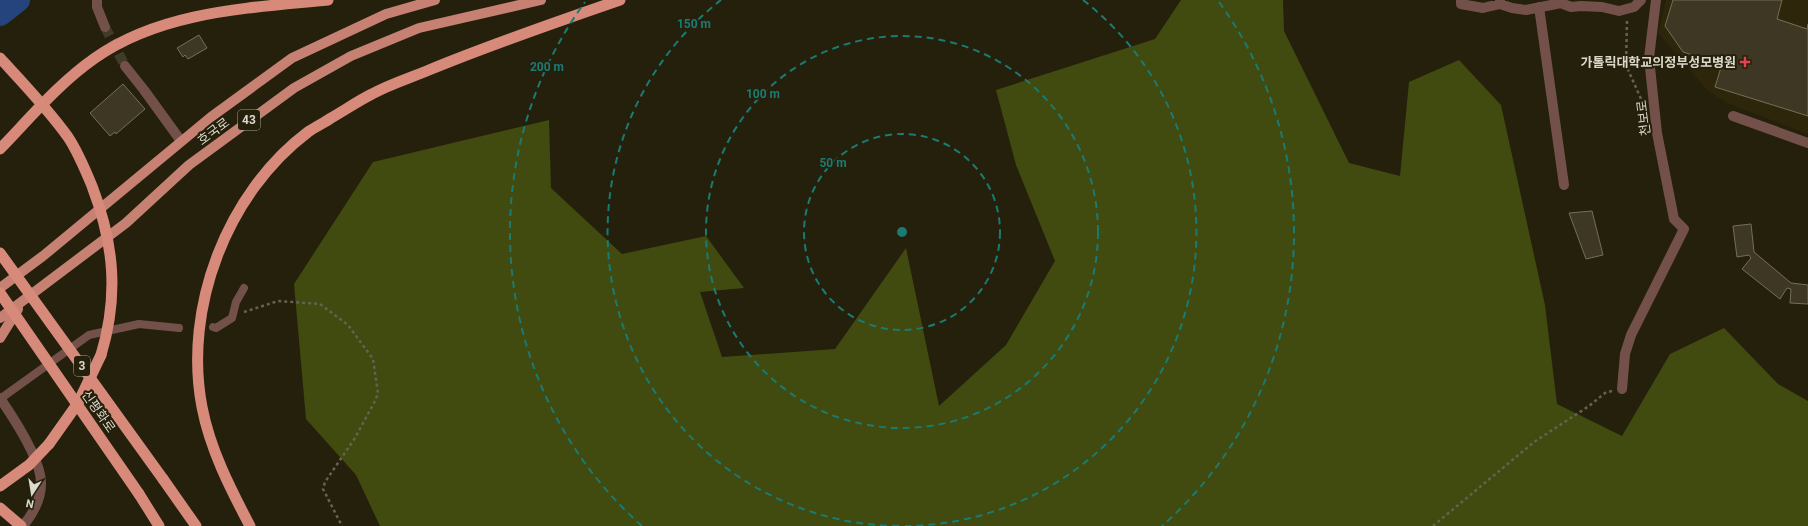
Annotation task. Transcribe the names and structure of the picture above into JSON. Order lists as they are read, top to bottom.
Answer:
{
  "streets": {
    "highway": ["3", "신평화로"],
    "main road": ["43", "호국로"],
    "street": ["천보로"]
  },
  "places": {
    "health": ["가톨릭대학교의정부성모병원"]
  },
  "north": "bottom",
  "rings": [
    "150 m",
    "200 m",
    "100 m",
    "50 m"
  ]
}
